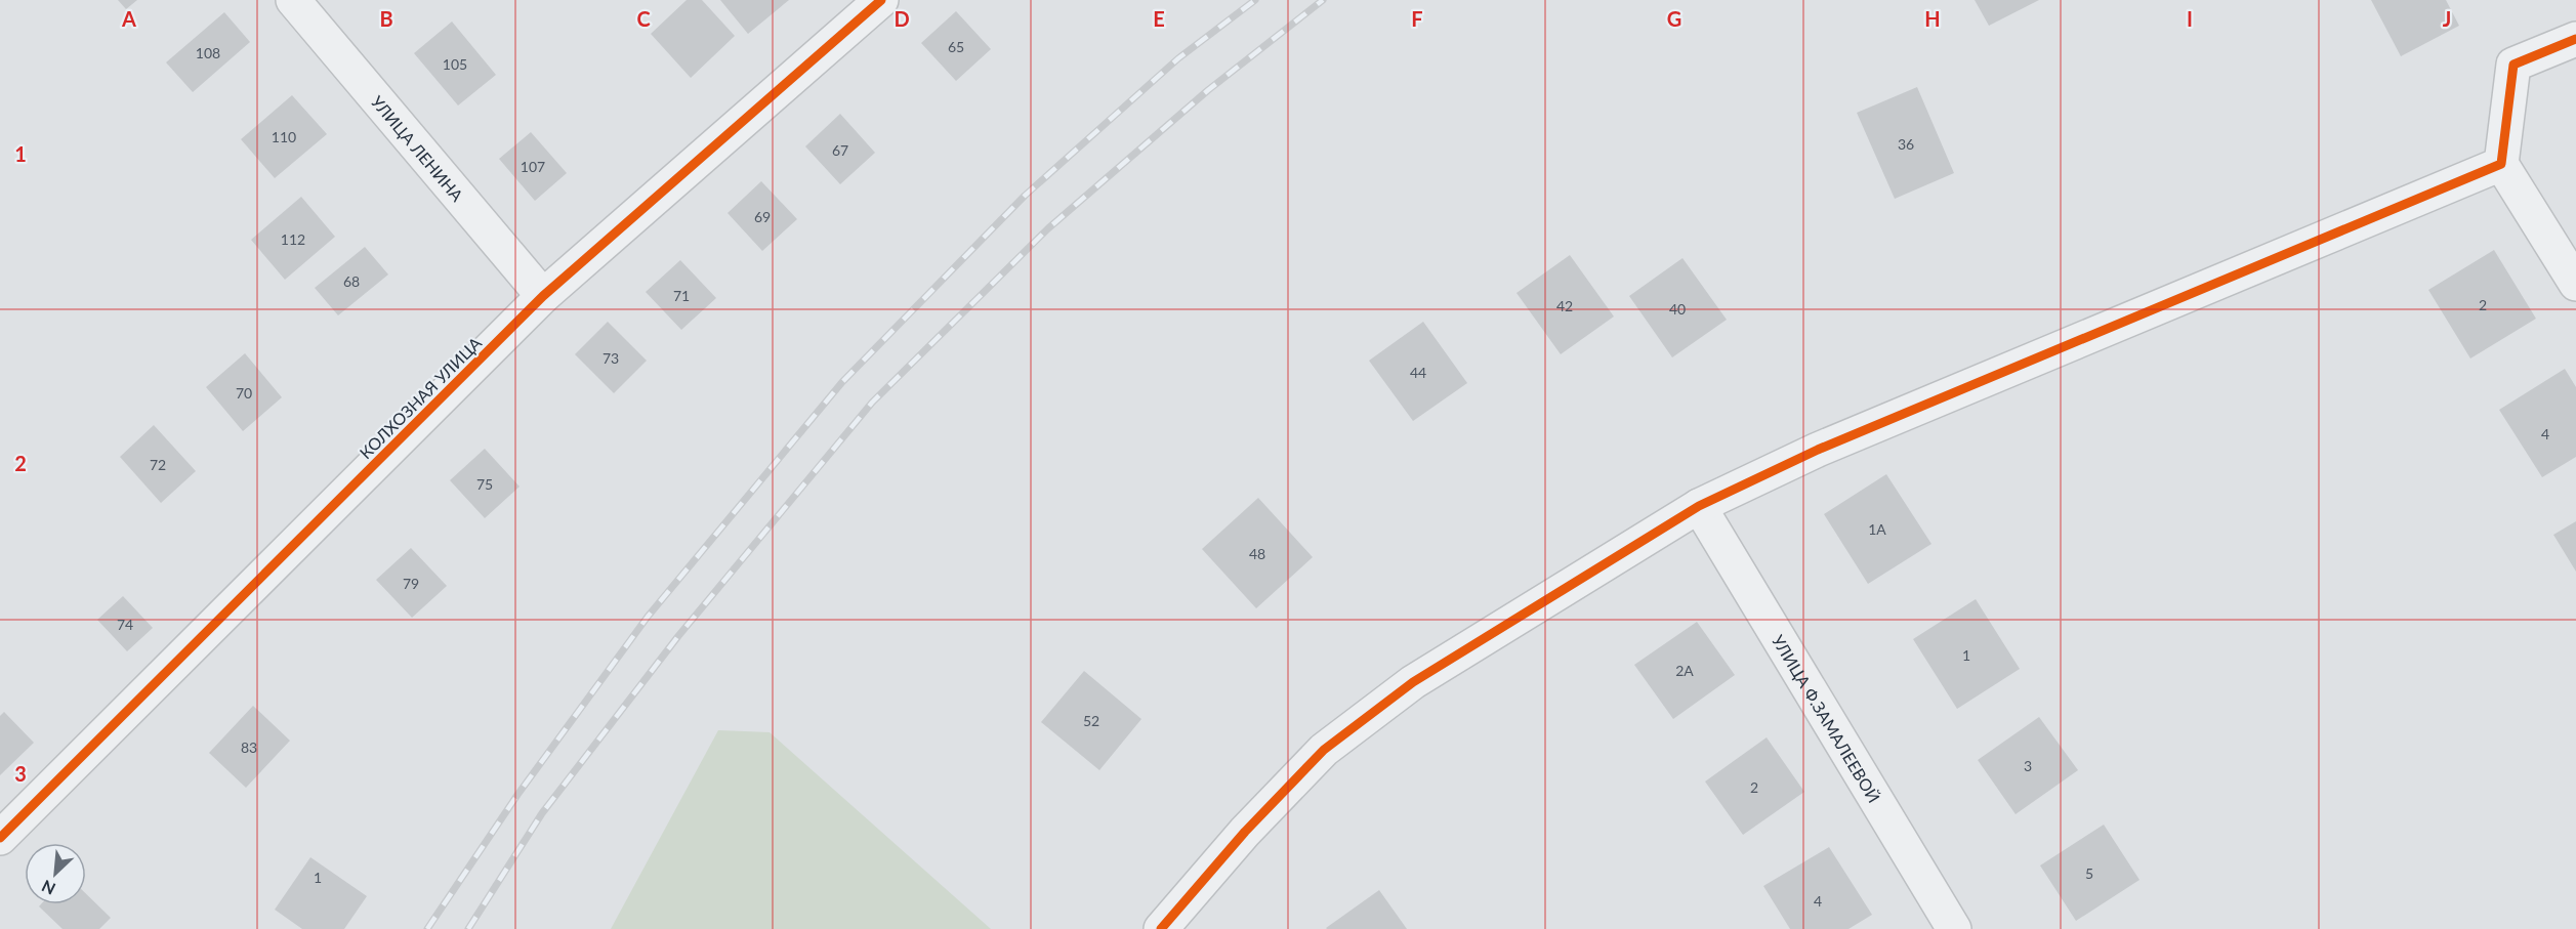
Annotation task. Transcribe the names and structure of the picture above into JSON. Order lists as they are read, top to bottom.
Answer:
{
  "streets": {
    "street": ["УЛИЦА ЛЕНИНА", "КОЛХОЗНАЯ УЛИЦА", "УЛИЦА Ф.ЗАМАЛЕЕВОЙ"]
  },
  "crossings": [
    ["УЛИЦА ЛЕНИНА", "КОЛХОЗНАЯ УЛИЦА"]
  ],
  "house_numbers": [
    "65",
    "108",
    "105",
    "110",
    "36",
    "67",
    "107",
    "69",
    "112",
    "68",
    "71",
    "2",
    "42",
    "40",
    "73",
    "44",
    "70",
    "4",
    "72",
    "75",
    "1А",
    "48",
    "79",
    "74",
    "1",
    "2А",
    "52",
    "83",
    "3",
    "2",
    "5",
    "1",
    "4"
  ],
  "north": "bottom left",
  "grid": {
    "columns": [
      "A",
      "B",
      "C",
      "D",
      "E",
      "F",
      "G",
      "H",
      "I",
      "J"
    ],
    "rows": ["1", "2", "3"]
  }
}
